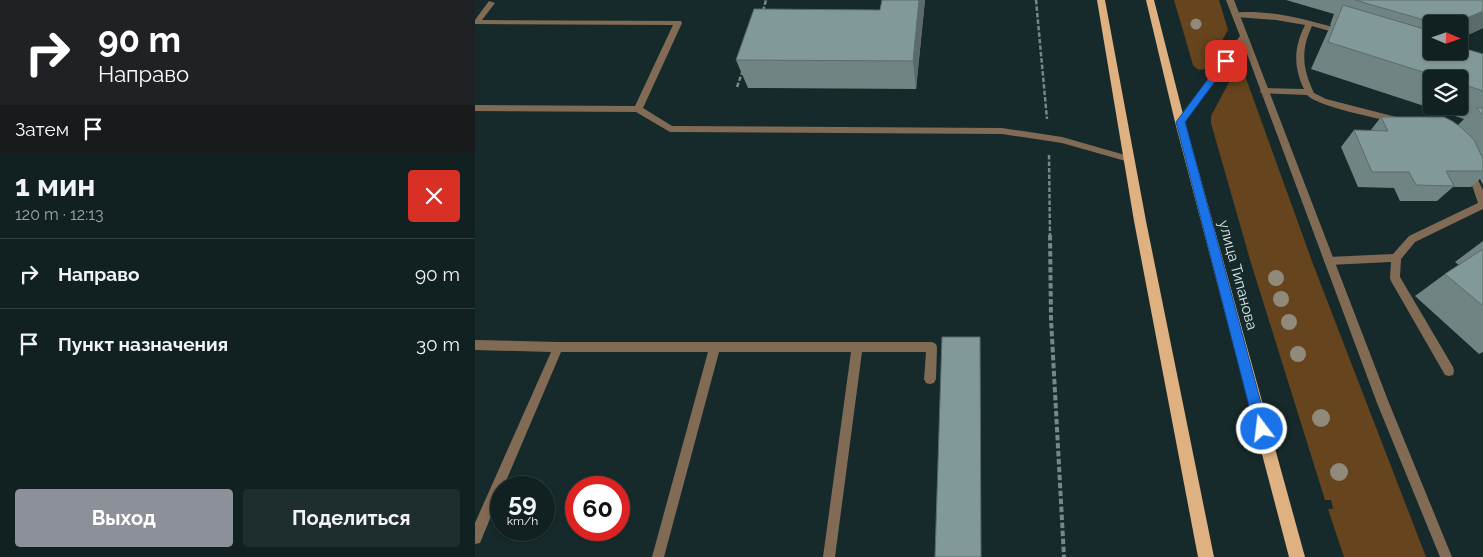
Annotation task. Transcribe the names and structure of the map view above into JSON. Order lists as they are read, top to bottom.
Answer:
{
  "streets": {
    "main road": ["улица Типанова"]
  },
  "north": "right",
  "page": {
    "turn": ["90 m", "Направо"],
    "then": "Затем",
    "heading": ["1 мин", "120 m · 12:13"],
    "list": [
      {
        "name": "Направо",
        "value": "90 m"
      },
      {
        "name": "Пункт назначения",
        "value": "30 m"
      }
    ],
    "speed": "59 km/h",
    "limit": "60",
    "buttons": ["Выход", "Поделиться"]
  }
}
